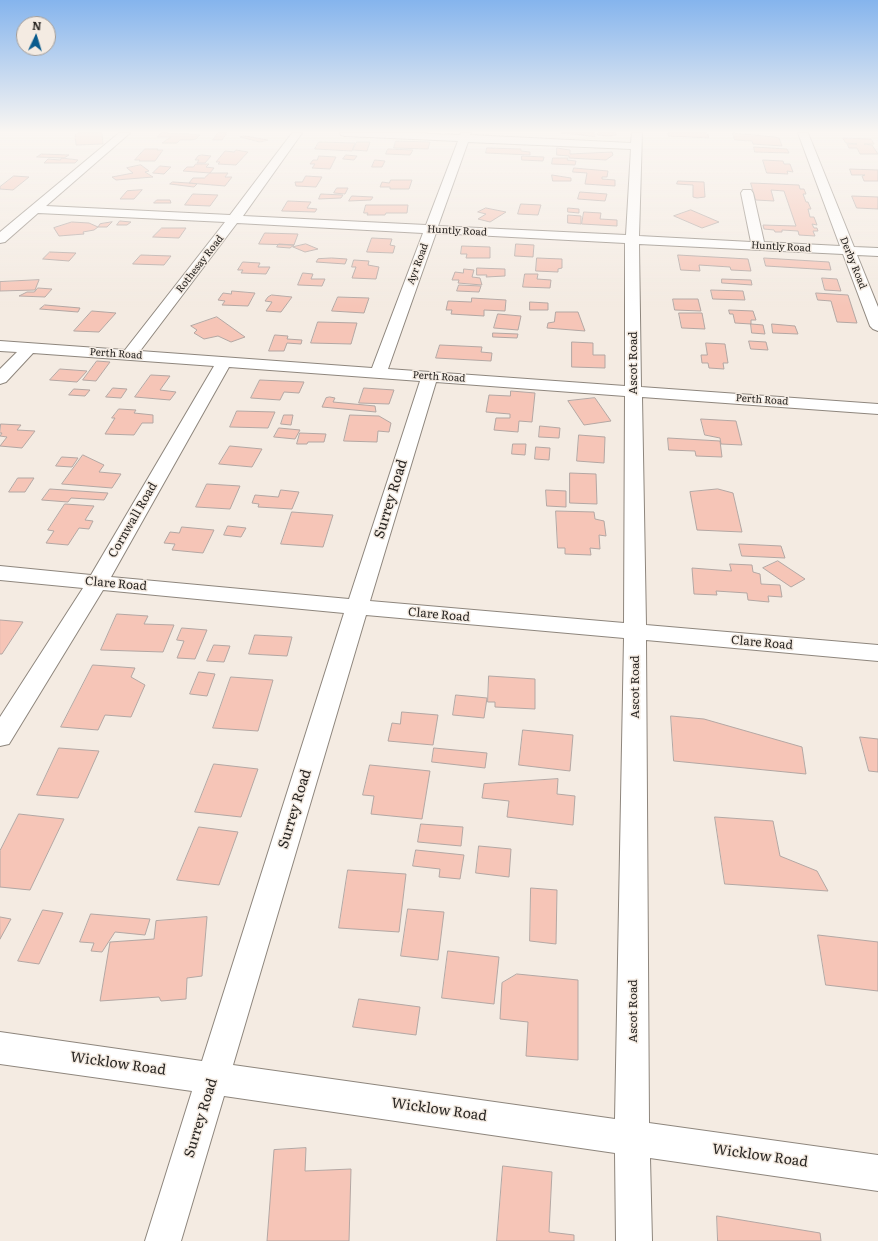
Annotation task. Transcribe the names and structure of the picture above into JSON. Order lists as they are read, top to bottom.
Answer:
{
  "streets": {
    "street": [
      "Huntly Road",
      "Derby Road",
      "Rothesay Road",
      "Ayr Road",
      "Perth Road",
      "Ascot Road",
      "Surrey Road",
      "Cornwall Road",
      "Clare Road",
      "Wicklow Road"
    ]
  },
  "crossings": [
    ["Huntly Road", "Derby Road"],
    ["Huntly Road", "Rothesay Road"],
    ["Huntly Road", "Ayr Road"],
    ["Huntly Road", "Ascot Road"],
    ["Rothesay Road", "Perth Road"],
    ["Ayr Road", "Perth Road"],
    ["Perth Road", "Ascot Road"],
    ["Perth Road", "Surrey Road"],
    ["Perth Road", "Cornwall Road"],
    ["Ascot Road", "Clare Road"],
    ["Ascot Road", "Wicklow Road"],
    ["Surrey Road", "Clare Road"],
    ["Surrey Road", "Wicklow Road"],
    ["Cornwall Road", "Clare Road"]
  ],
  "north": "top"
}
